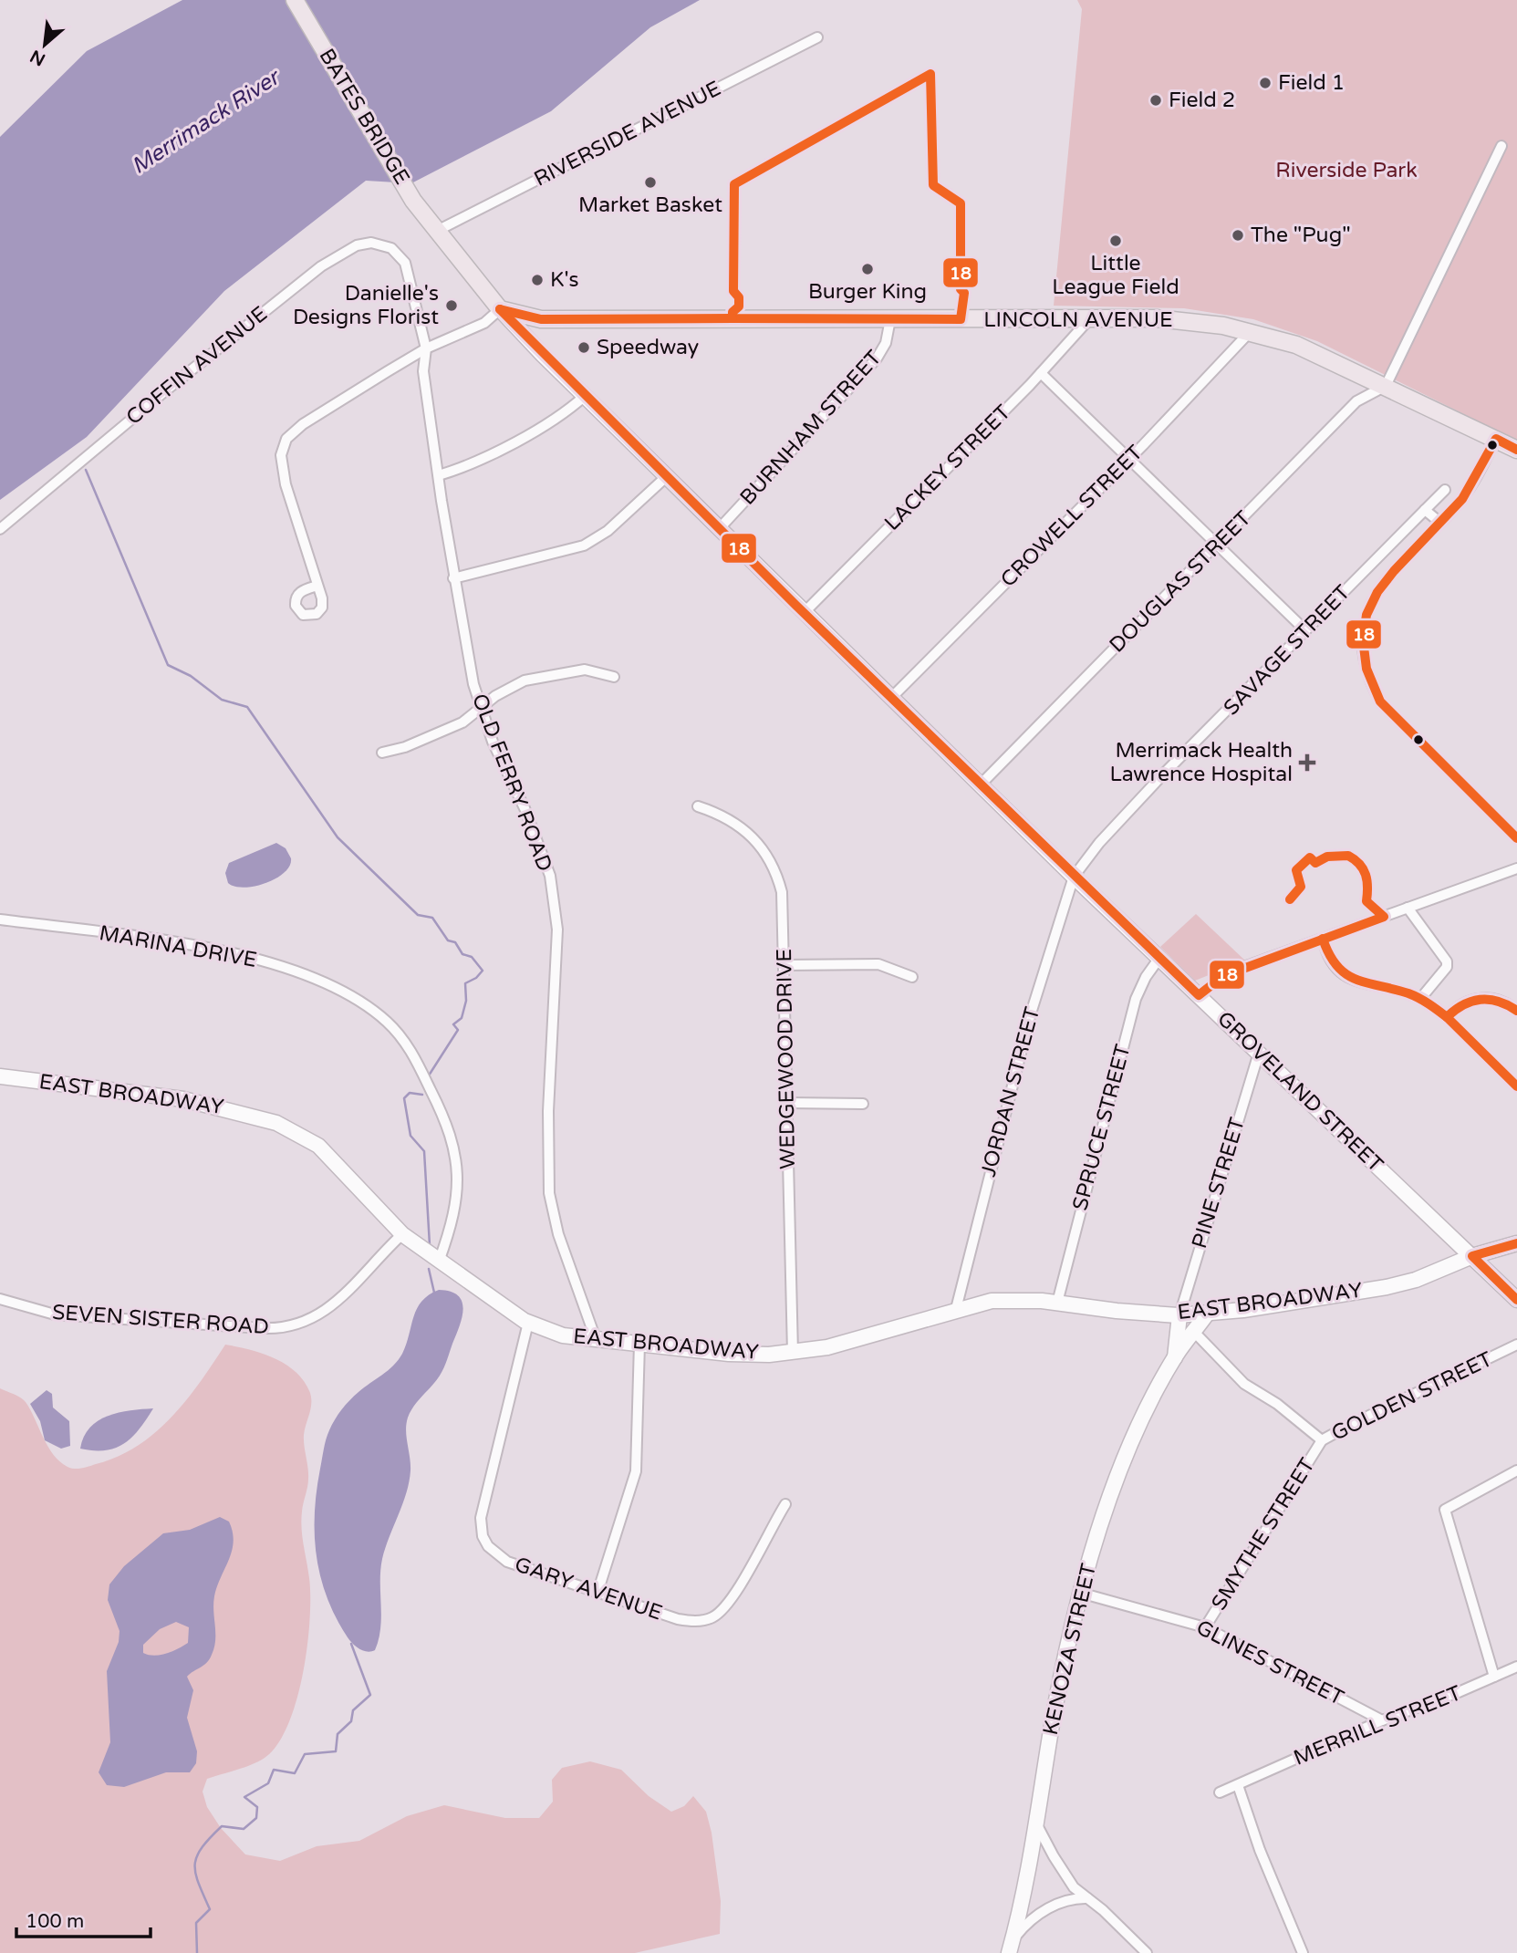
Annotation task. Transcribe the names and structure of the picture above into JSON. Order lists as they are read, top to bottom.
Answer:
{
  "streets": {
    "main road": ["BATES BRIDGE", "LINCOLN AVENUE", "GROVELAND STREET"],
    "street": [
      "RIVERSIDE AVENUE",
      "COFFIN AVENUE",
      "BURNHAM STREET",
      "LACKEY STREET",
      "CROWELL STREET",
      "DOUGLAS STREET",
      "SAVAGE STREET",
      "OLD FERRY ROAD",
      "MARINA DRIVE",
      "WEDGEWOOD DRIVE",
      "JORDAN STREET",
      "EAST BROADWAY",
      "SPRUCE STREET",
      "PINE STREET",
      "SEVEN SISTER ROAD",
      "GOLDEN STREET",
      "SMYTHE STREET",
      "GARY AVENUE",
      "KENOZA STREET",
      "GLINES STREET",
      "MERRILL STREET"
    ]
  },
  "crossings": [
    ["BATES BRIDGE", "RIVERSIDE AVENUE"],
    ["BATES BRIDGE", "GROVELAND STREET"],
    ["RIVERSIDE AVENUE", "GROVELAND STREET"],
    ["LINCOLN AVENUE", "BURNHAM STREET"],
    ["LINCOLN AVENUE", "LACKEY STREET"],
    ["LINCOLN AVENUE", "CROWELL STREET"],
    ["LINCOLN AVENUE", "DOUGLAS STREET"],
    ["LINCOLN AVENUE", "GROVELAND STREET"],
    ["COFFIN AVENUE", "OLD FERRY ROAD"],
    ["BURNHAM STREET", "GROVELAND STREET"],
    ["LACKEY STREET", "GROVELAND STREET"],
    ["CROWELL STREET", "GROVELAND STREET"],
    ["DOUGLAS STREET", "GROVELAND STREET"],
    ["SAVAGE STREET", "JORDAN STREET"],
    ["SAVAGE STREET", "GROVELAND STREET"],
    ["OLD FERRY ROAD", "EAST BROADWAY"],
    ["MARINA DRIVE", "EAST BROADWAY"],
    ["WEDGEWOOD DRIVE", "EAST BROADWAY"],
    ["JORDAN STREET", "GROVELAND STREET"],
    ["JORDAN STREET", "EAST BROADWAY"],
    ["GROVELAND STREET", "EAST BROADWAY"],
    ["GROVELAND STREET", "SPRUCE STREET"],
    ["GROVELAND STREET", "PINE STREET"],
    ["EAST BROADWAY", "SPRUCE STREET"],
    ["EAST BROADWAY", "PINE STREET"],
    ["EAST BROADWAY", "SEVEN SISTER ROAD"],
    ["EAST BROADWAY", "GARY AVENUE"],
    ["EAST BROADWAY", "KENOZA STREET"],
    ["PINE STREET", "KENOZA STREET"],
    ["GOLDEN STREET", "SMYTHE STREET"],
    ["GOLDEN STREET", "KENOZA STREET"],
    ["SMYTHE STREET", "GLINES STREET"],
    ["KENOZA STREET", "GLINES STREET"],
    ["GLINES STREET", "MERRILL STREET"]
  ],
  "water": ["Merrimack River"],
  "parks": ["Riverside Park"],
  "places": {
    "other": [
      "Field 1",
      "Field 2",
      "Market Basket",
      "The \"Pug\"",
      "Little League Field",
      "Burger King",
      "K's",
      "Danielle's Designs Florist",
      "Speedway"
    ],
    "health": ["Merrimack Health Lawrence Hospital"]
  },
  "lines": ["transit line 18"],
  "scale_bar": "100 m",
  "north": "bottom left"
}
